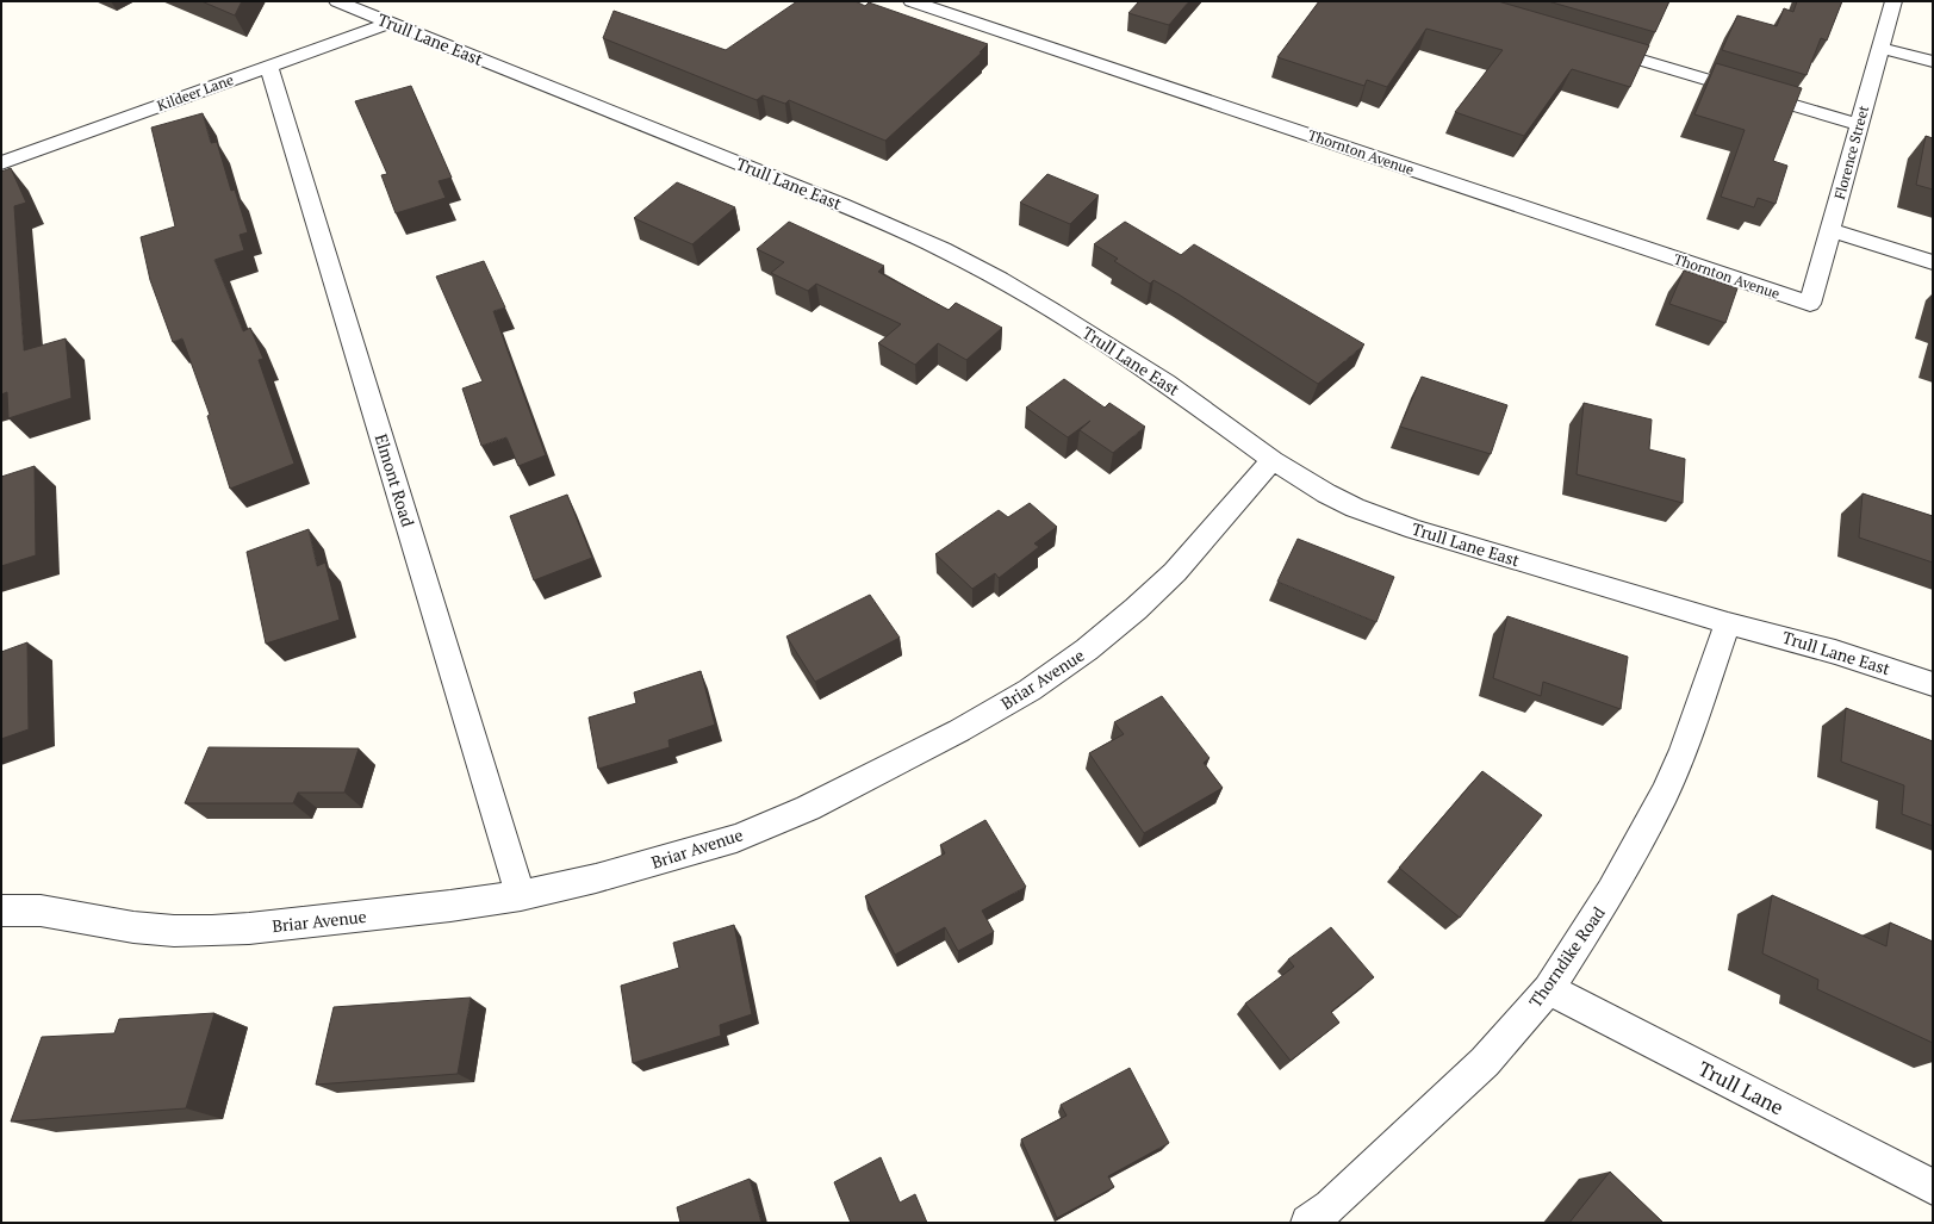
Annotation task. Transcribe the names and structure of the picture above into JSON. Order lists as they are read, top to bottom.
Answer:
{
  "streets": {
    "street": [
      "Trull Lane East",
      "Kildeer Lane",
      "Thornton Avenue",
      "Florence Street",
      "Elmont Road",
      "Briar Avenue",
      "Thorndike Road",
      "Trull Lane"
    ]
  },
  "crossings": [
    ["Trull Lane East", "Kildeer Lane"],
    ["Trull Lane East", "Briar Avenue"],
    ["Trull Lane East", "Thorndike Road"],
    ["Kildeer Lane", "Elmont Road"],
    ["Thornton Avenue", "Florence Street"],
    ["Elmont Road", "Briar Avenue"],
    ["Thorndike Road", "Trull Lane"]
  ]
}
